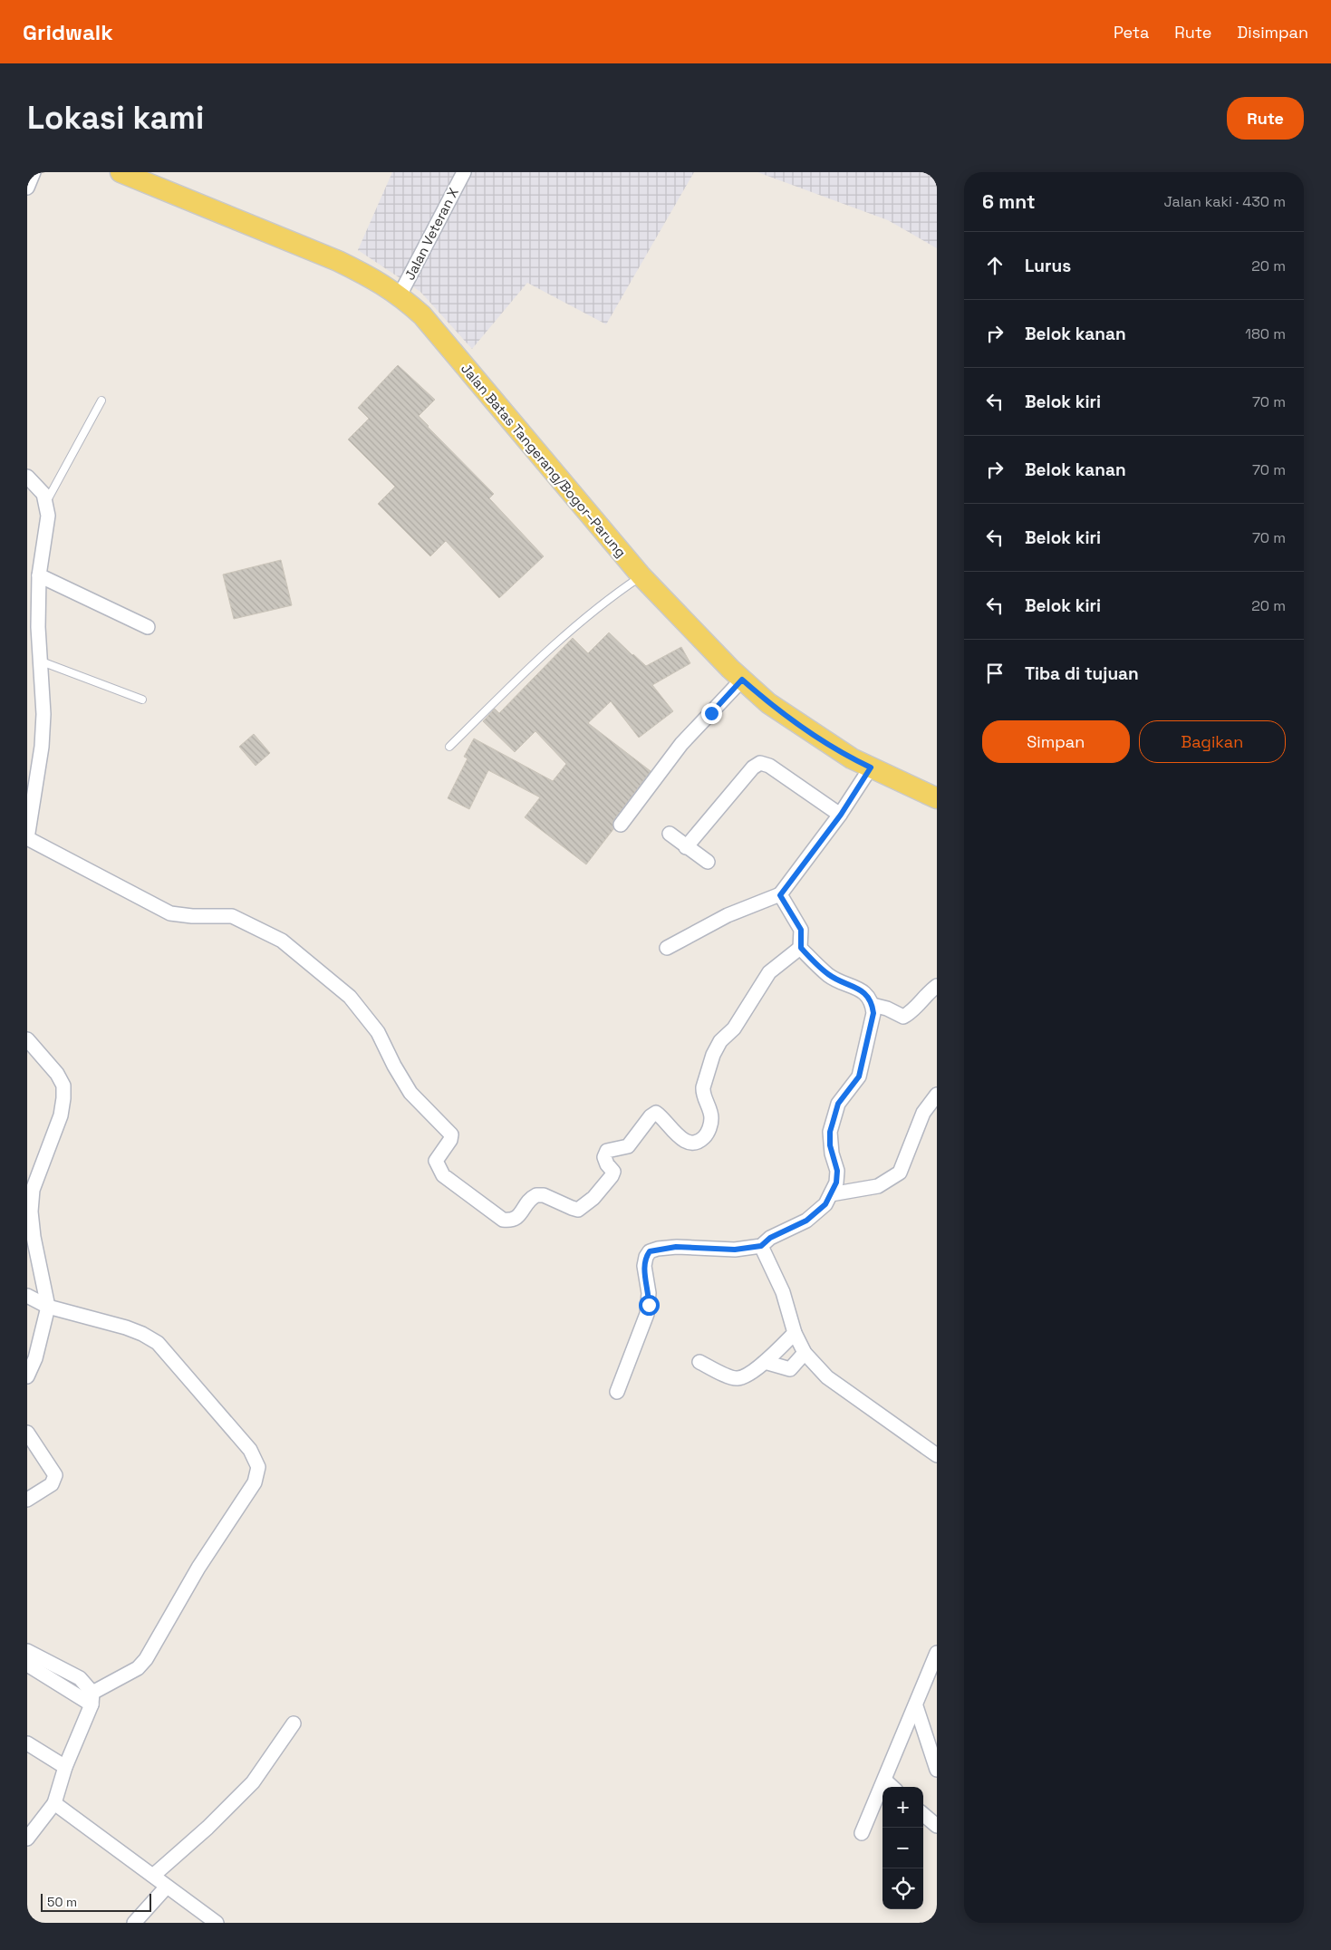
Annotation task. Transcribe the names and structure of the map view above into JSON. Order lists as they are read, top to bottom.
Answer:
{
  "streets": {
    "main road": ["Jalan Batas Tangerang/Bogor–Parung"],
    "street": ["Jalan Veteran X"]
  },
  "crossings": [
    ["Jalan Veteran X", "Jalan Batas Tangerang/Bogor–Parung"]
  ],
  "scale_bar": "50 m",
  "page": {
    "header": "Gridwalk",
    "nav": ["Peta", "Rute", "Disimpan"],
    "buttons": [
      "Rute",
      ["Simpan", "Bagikan"]
    ],
    "title": "Lokasi kami",
    "heading": ["6 mnt", "Jalan kaki · 430 m"],
    "list": [
      ["Lurus", "20 m"],
      ["Belok kanan", "180 m"],
      ["Belok kiri", "70 m"],
      ["Belok kanan", "70 m"],
      ["Belok kiri", "70 m"],
      ["Belok kiri", "20 m"],
      "Tiba di tujuan"
    ],
    "map_buttons": ["+", "−"],
    "scale": "50 m"
  }
}
